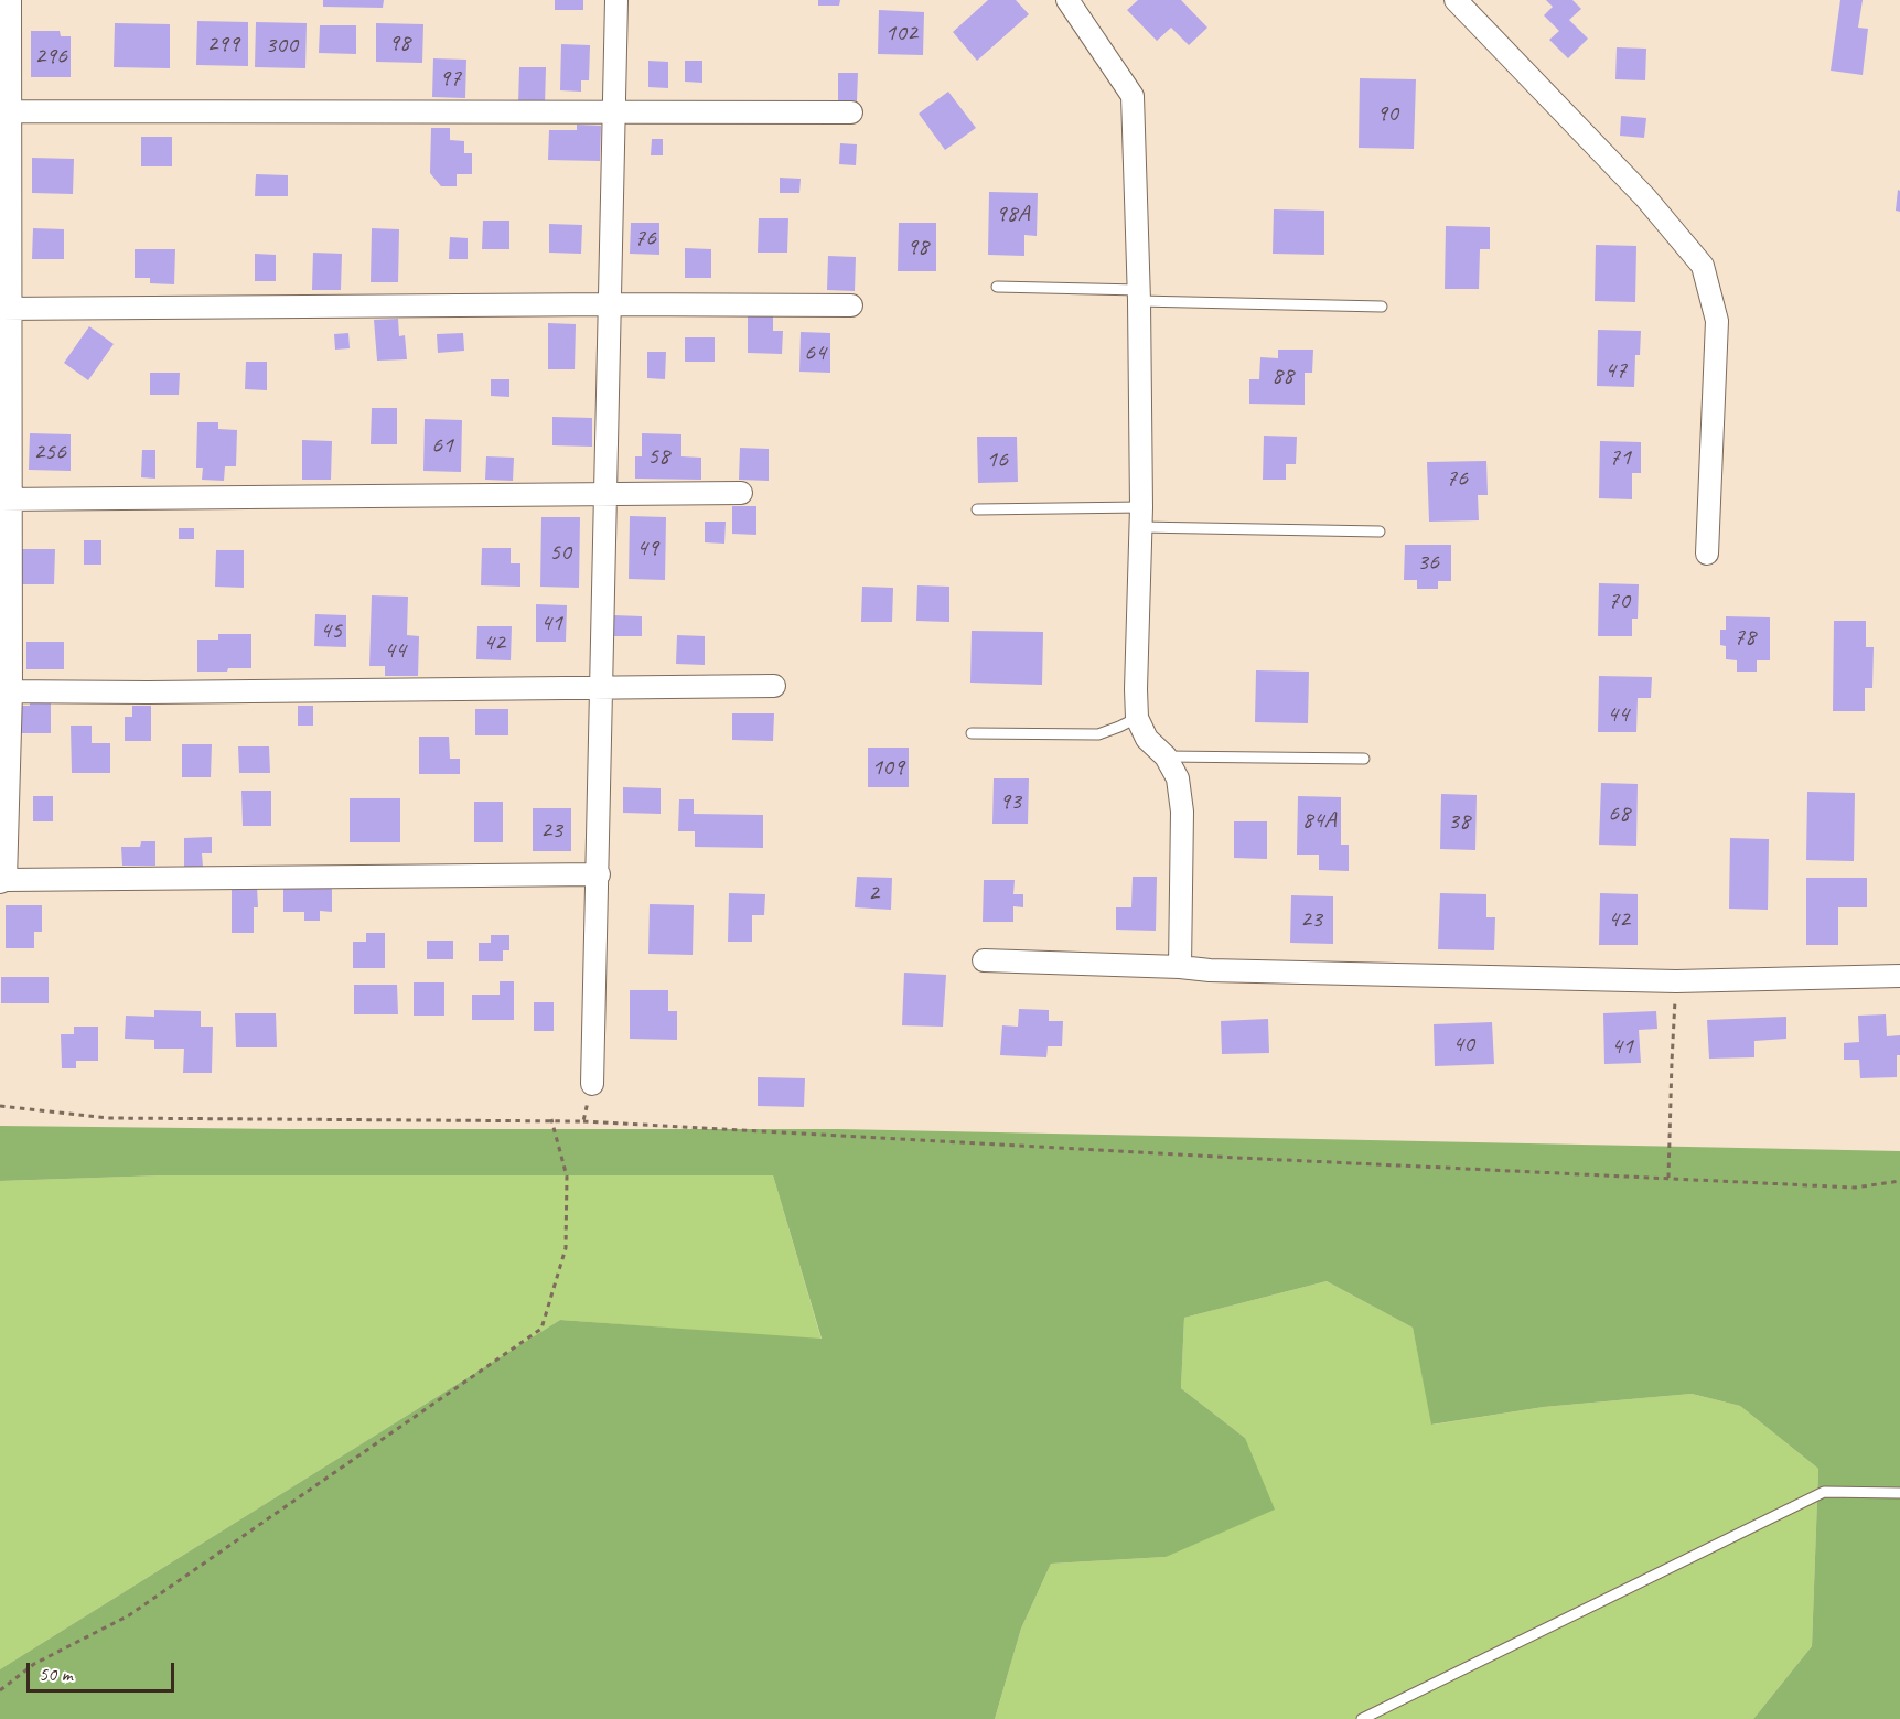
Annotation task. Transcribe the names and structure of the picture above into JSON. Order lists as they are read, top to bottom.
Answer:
{
  "house_numbers": [
    "102",
    "98",
    "299",
    "300",
    "296",
    "97",
    "90",
    "98А",
    "76",
    "98",
    "64",
    "47",
    "88",
    "61",
    "256",
    "58",
    "71",
    "16",
    "76",
    "49",
    "50",
    "36",
    "70",
    "41",
    "45",
    "78",
    "42",
    "44",
    "44",
    "109",
    "93",
    "68",
    "84А",
    "38",
    "23",
    "2",
    "23",
    "42",
    "40",
    "41"
  ],
  "scale_bar": "50 m"
}
